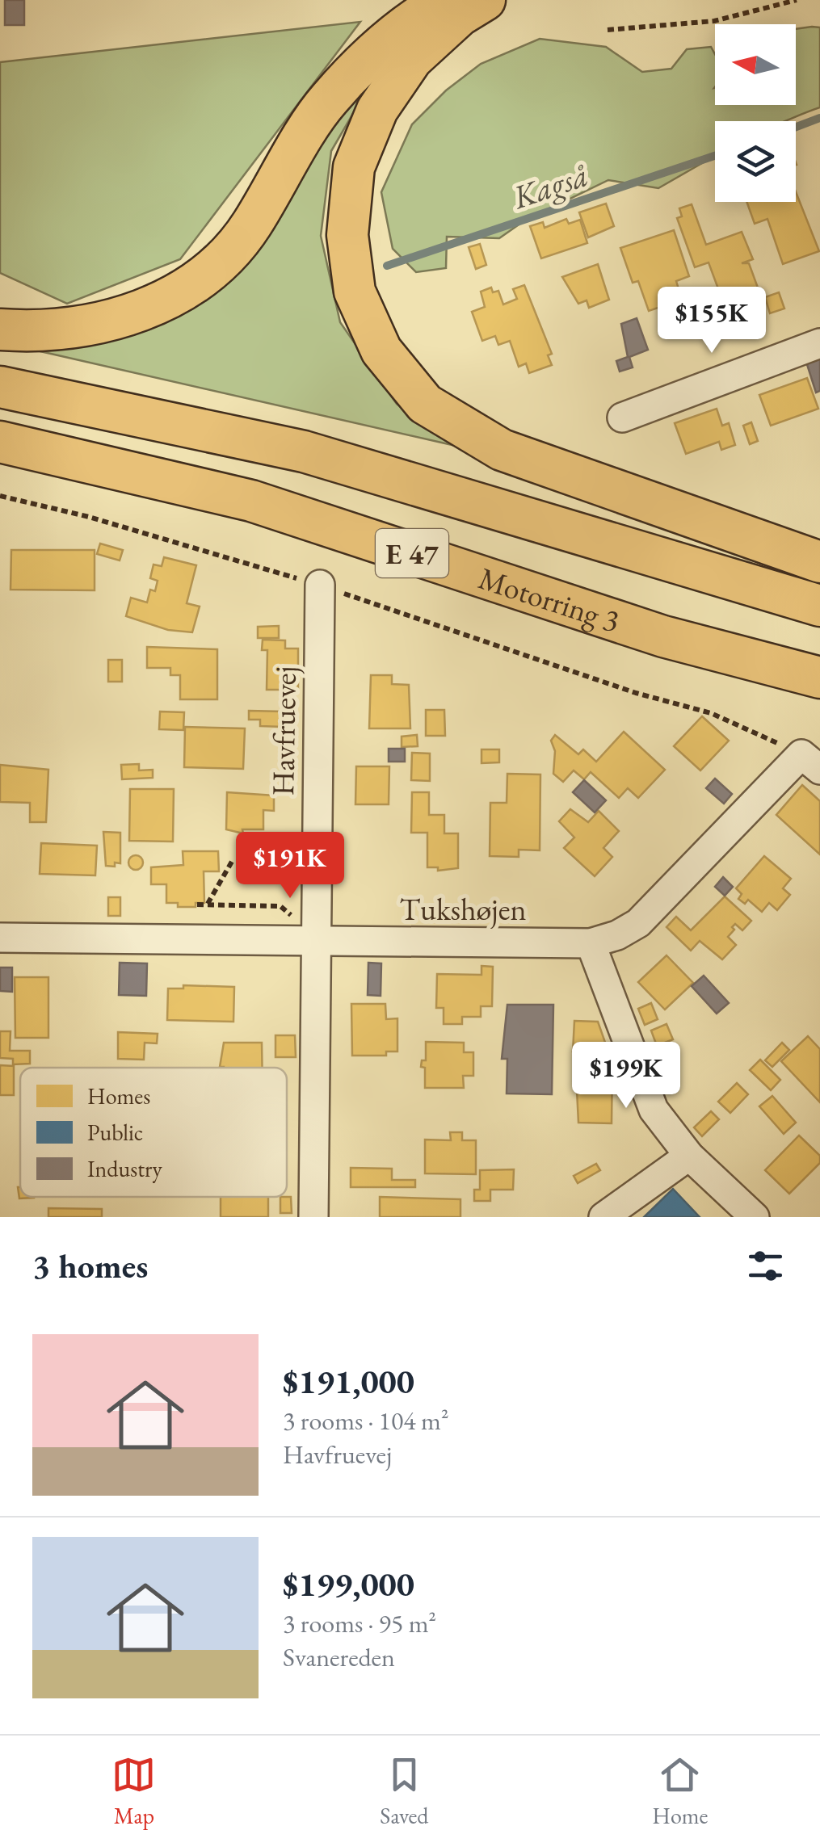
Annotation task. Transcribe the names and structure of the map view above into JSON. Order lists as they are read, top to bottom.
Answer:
{
  "streets": {
    "highway": ["E 47", "Motorring 3"],
    "street": ["Havfruevej", "Tukshøjen"]
  },
  "crossings": [
    ["Havfruevej", "Tukshøjen"]
  ],
  "water": ["Kagså"],
  "legend": ["Homes", "Public", "Industry"],
  "north": "left",
  "page": {
    "price": ["$155K", "$191K", "$199K"],
    "heading": "3 homes",
    "list": [
      {
        "name": "$191,000",
        "note": "3 rooms · 104 m² · Havfruevej"
      },
      {
        "name": "$199,000",
        "note": "3 rooms · 95 m² · Svanereden"
      }
    ],
    "tabs": ["Map", "Saved", "Home"]
  }
}
